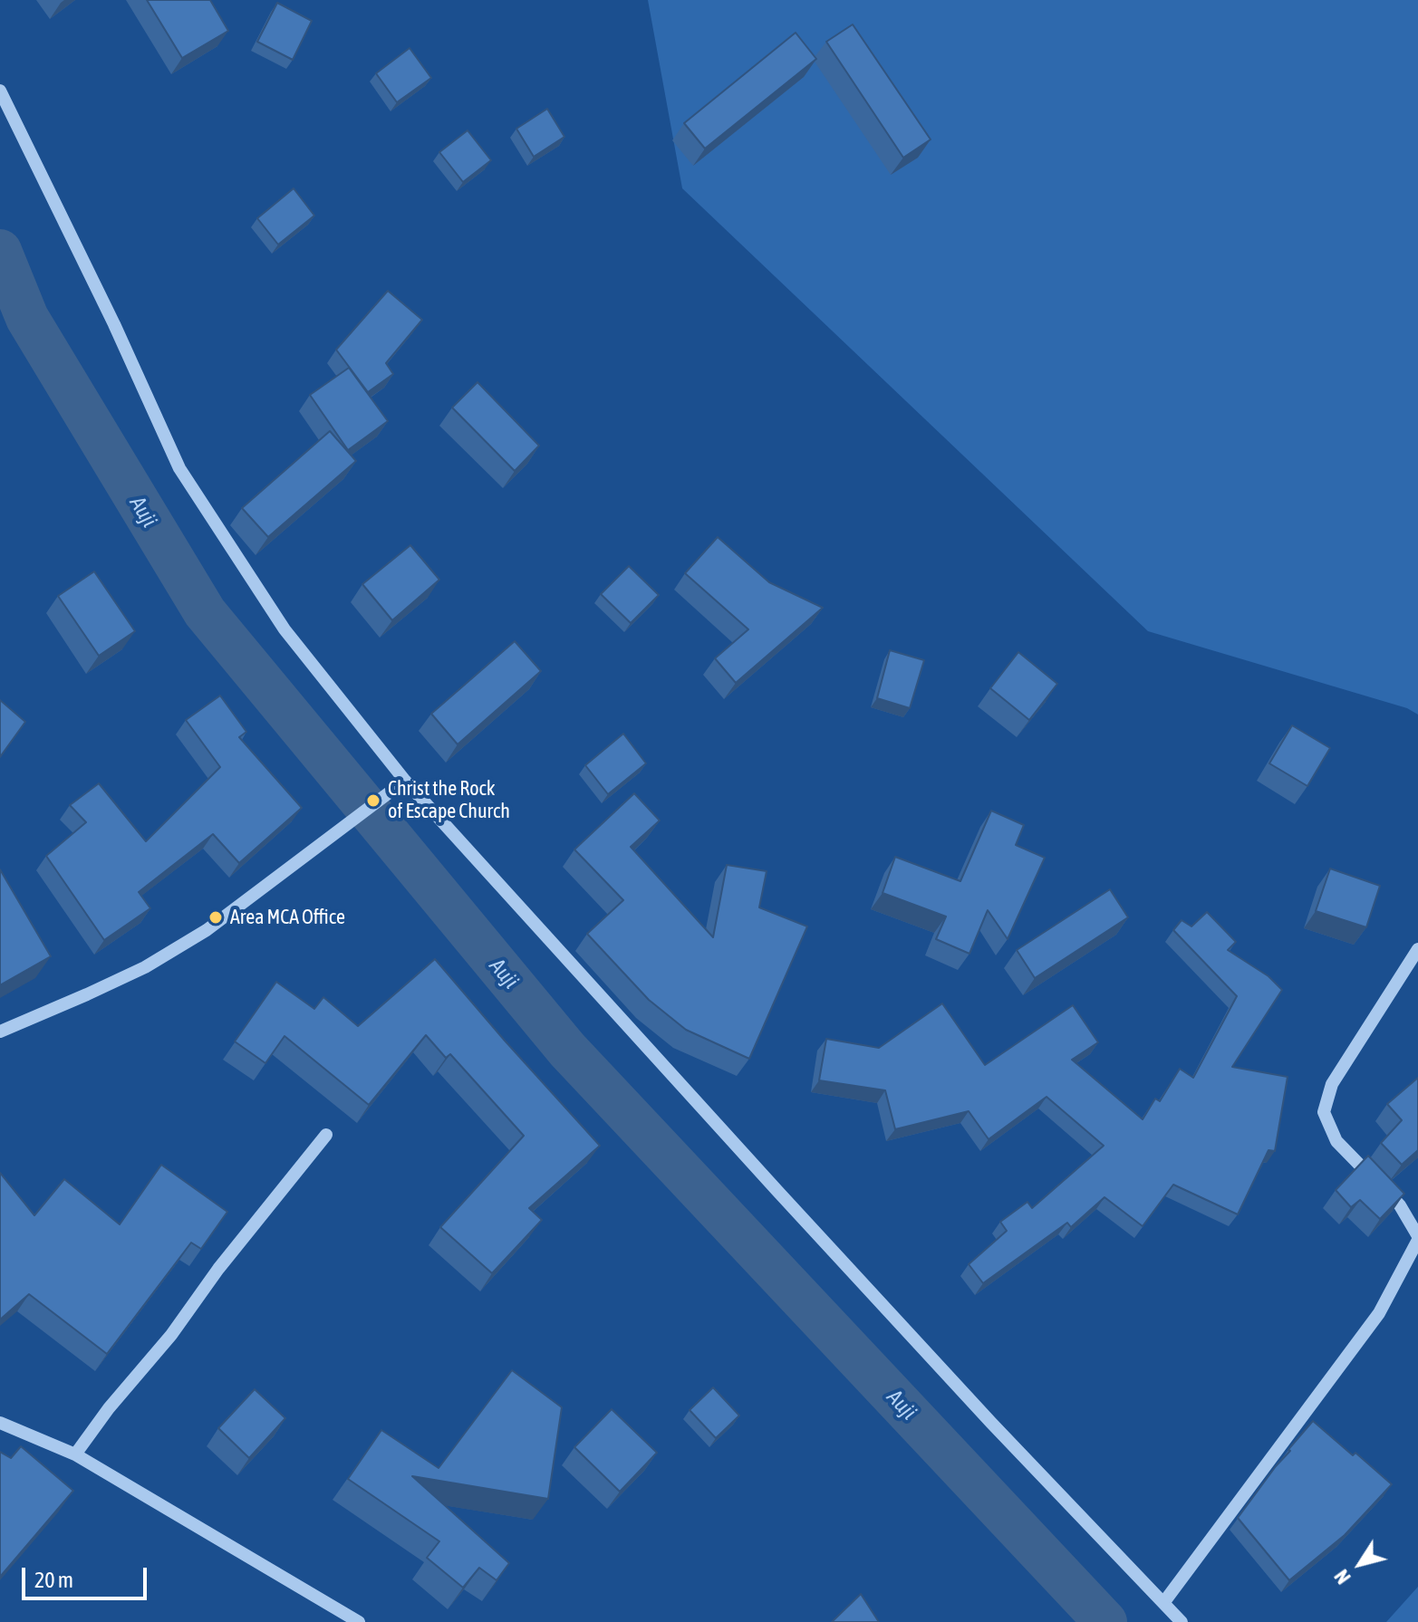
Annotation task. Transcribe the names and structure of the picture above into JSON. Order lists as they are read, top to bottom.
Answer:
{
  "water": ["Auji"],
  "places": ["Christ the Rock of Escape Church", "Area MCA Office"],
  "scale_bar": "20 m",
  "north": "bottom left"
}
